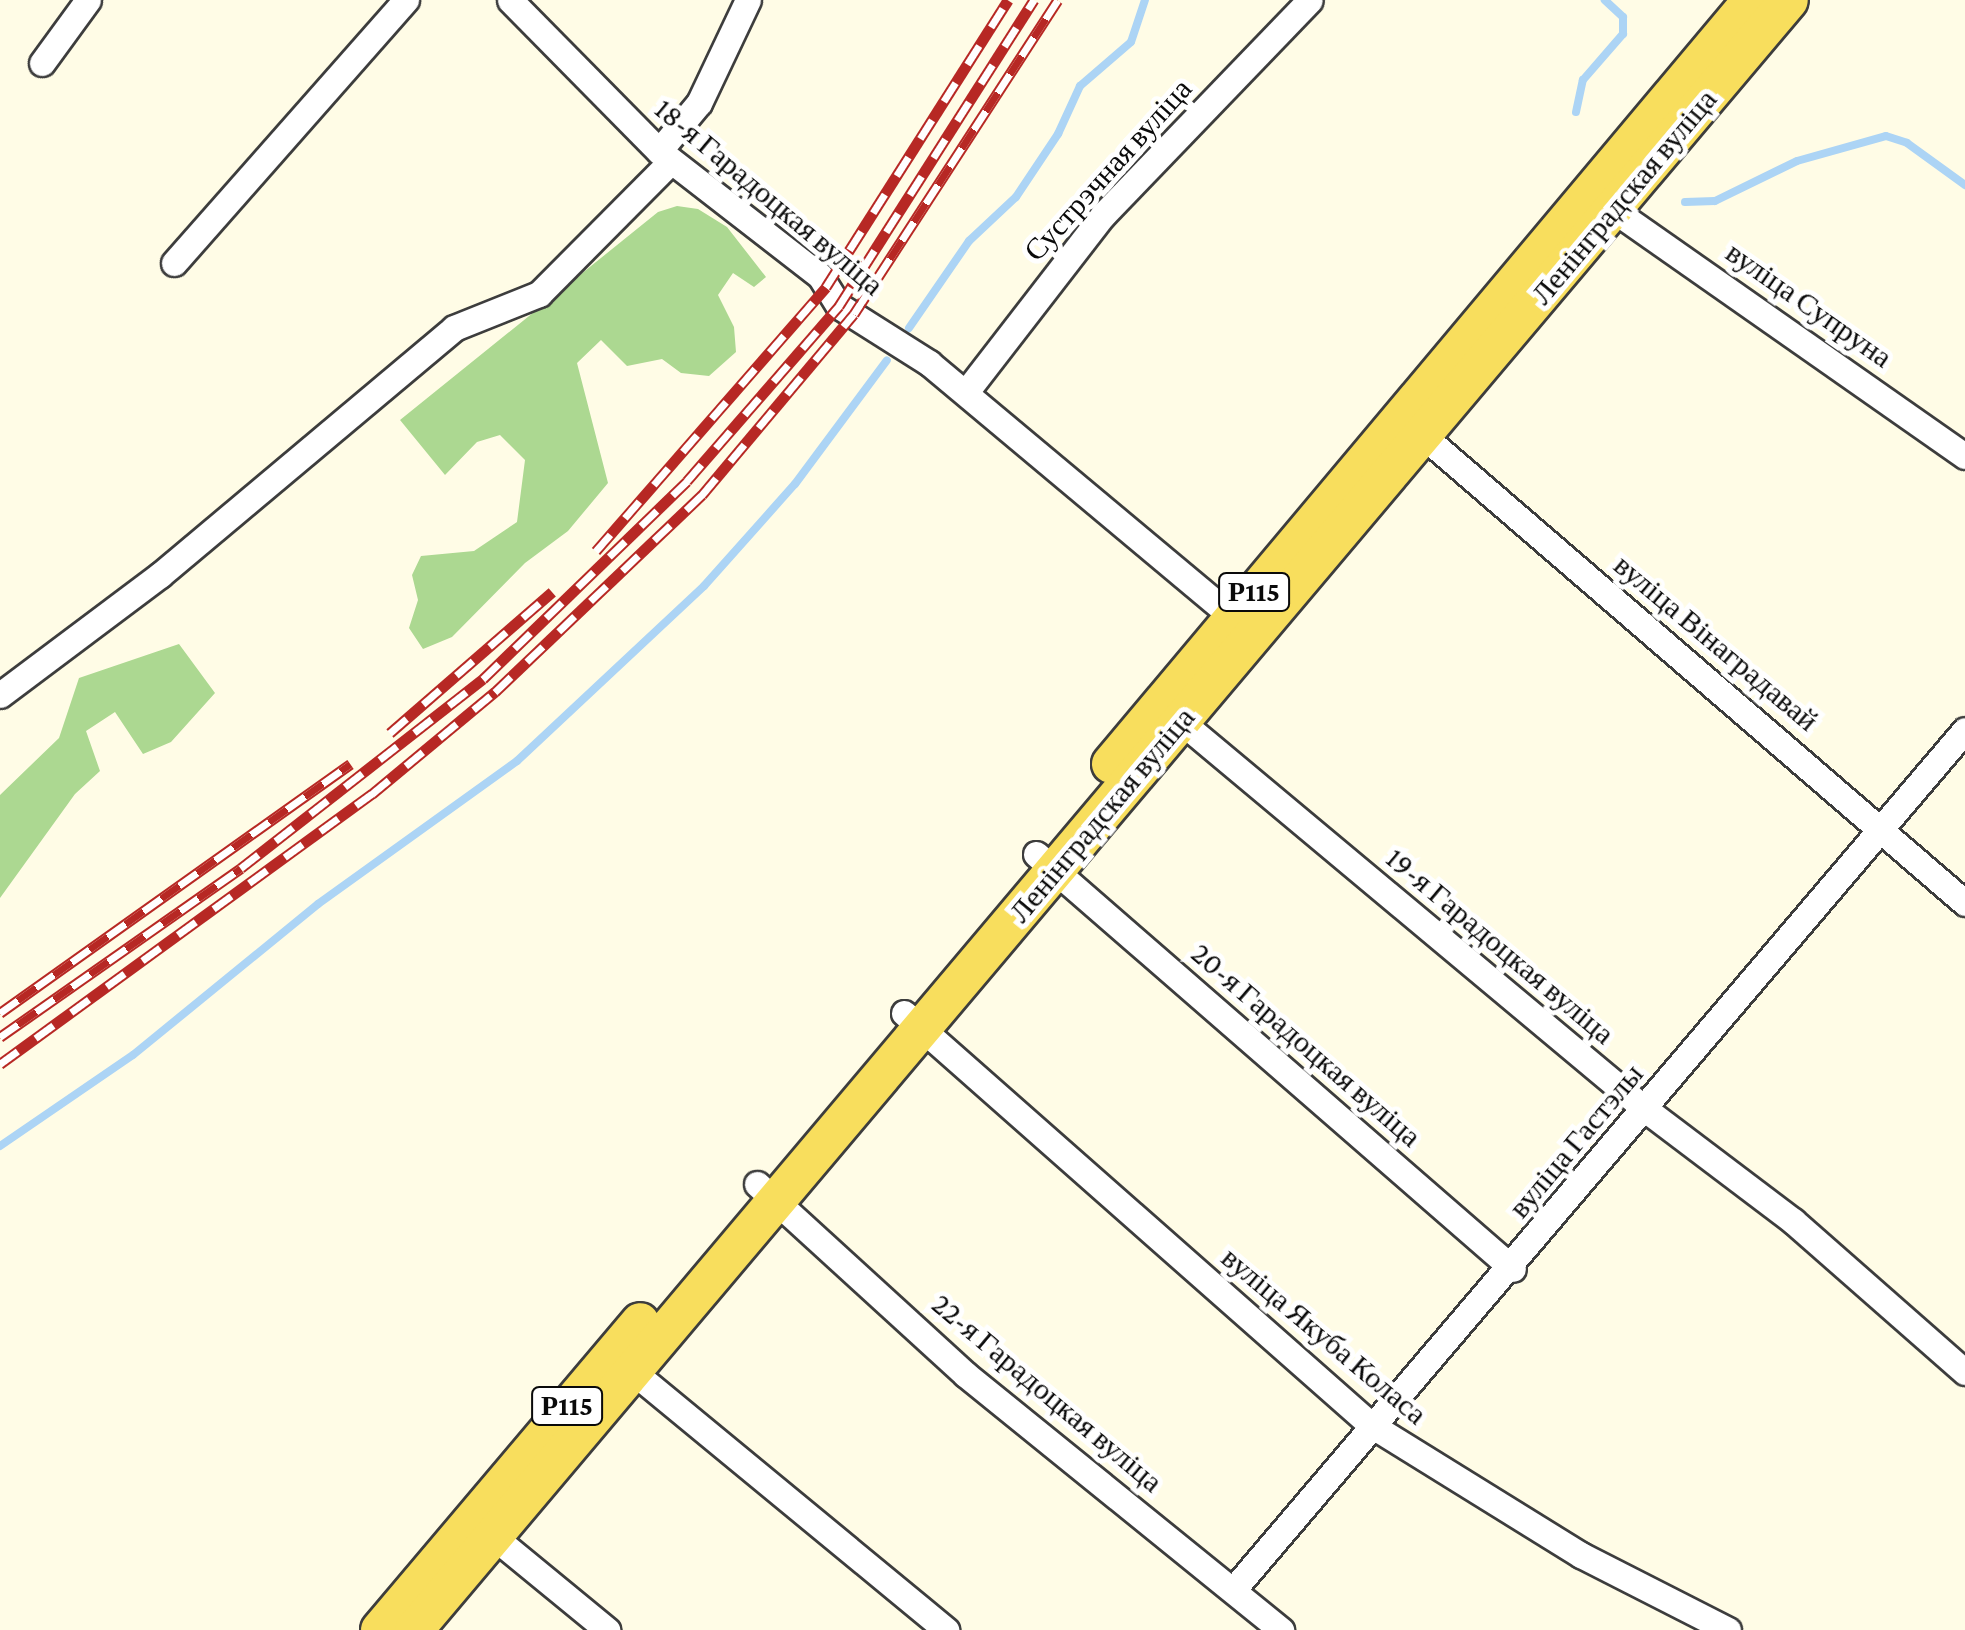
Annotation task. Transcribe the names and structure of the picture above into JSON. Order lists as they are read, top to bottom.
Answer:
{
  "streets": {
    "main road": ["Ленінградская вуліца", "Р115"],
    "street": [
      "Сустрэчная вуліца",
      "18-я Гарадоцкая вуліца",
      "вуліца Супруна",
      "вуліца Вінаградавай",
      "19-я Гарадоцкая вуліца",
      "20-я Гарадоцкая вуліца",
      "вуліца Гастэлы",
      "вуліца Якуба Коласа",
      "22-я Гарадоцкая вуліца"
    ]
  },
  "crossings": [
    ["Сустрэчная вуліца", "18-я Гарадоцкая вуліца"],
    ["18-я Гарадоцкая вуліца", "Ленінградская вуліца"],
    ["Ленінградская вуліца", "вуліца Супруна"],
    ["Ленінградская вуліца", "вуліца Вінаградавай"],
    ["Ленінградская вуліца", "19-я Гарадоцкая вуліца"],
    ["Ленінградская вуліца", "20-я Гарадоцкая вуліца"],
    ["Ленінградская вуліца", "вуліца Якуба Коласа"],
    ["Ленінградская вуліца", "22-я Гарадоцкая вуліца"],
    ["вуліца Вінаградавай", "вуліца Гастэлы"],
    ["19-я Гарадоцкая вуліца", "вуліца Гастэлы"],
    ["20-я Гарадоцкая вуліца", "вуліца Гастэлы"],
    ["вуліца Гастэлы", "вуліца Якуба Коласа"],
    ["вуліца Гастэлы", "22-я Гарадоцкая вуліца"]
  ]
}
